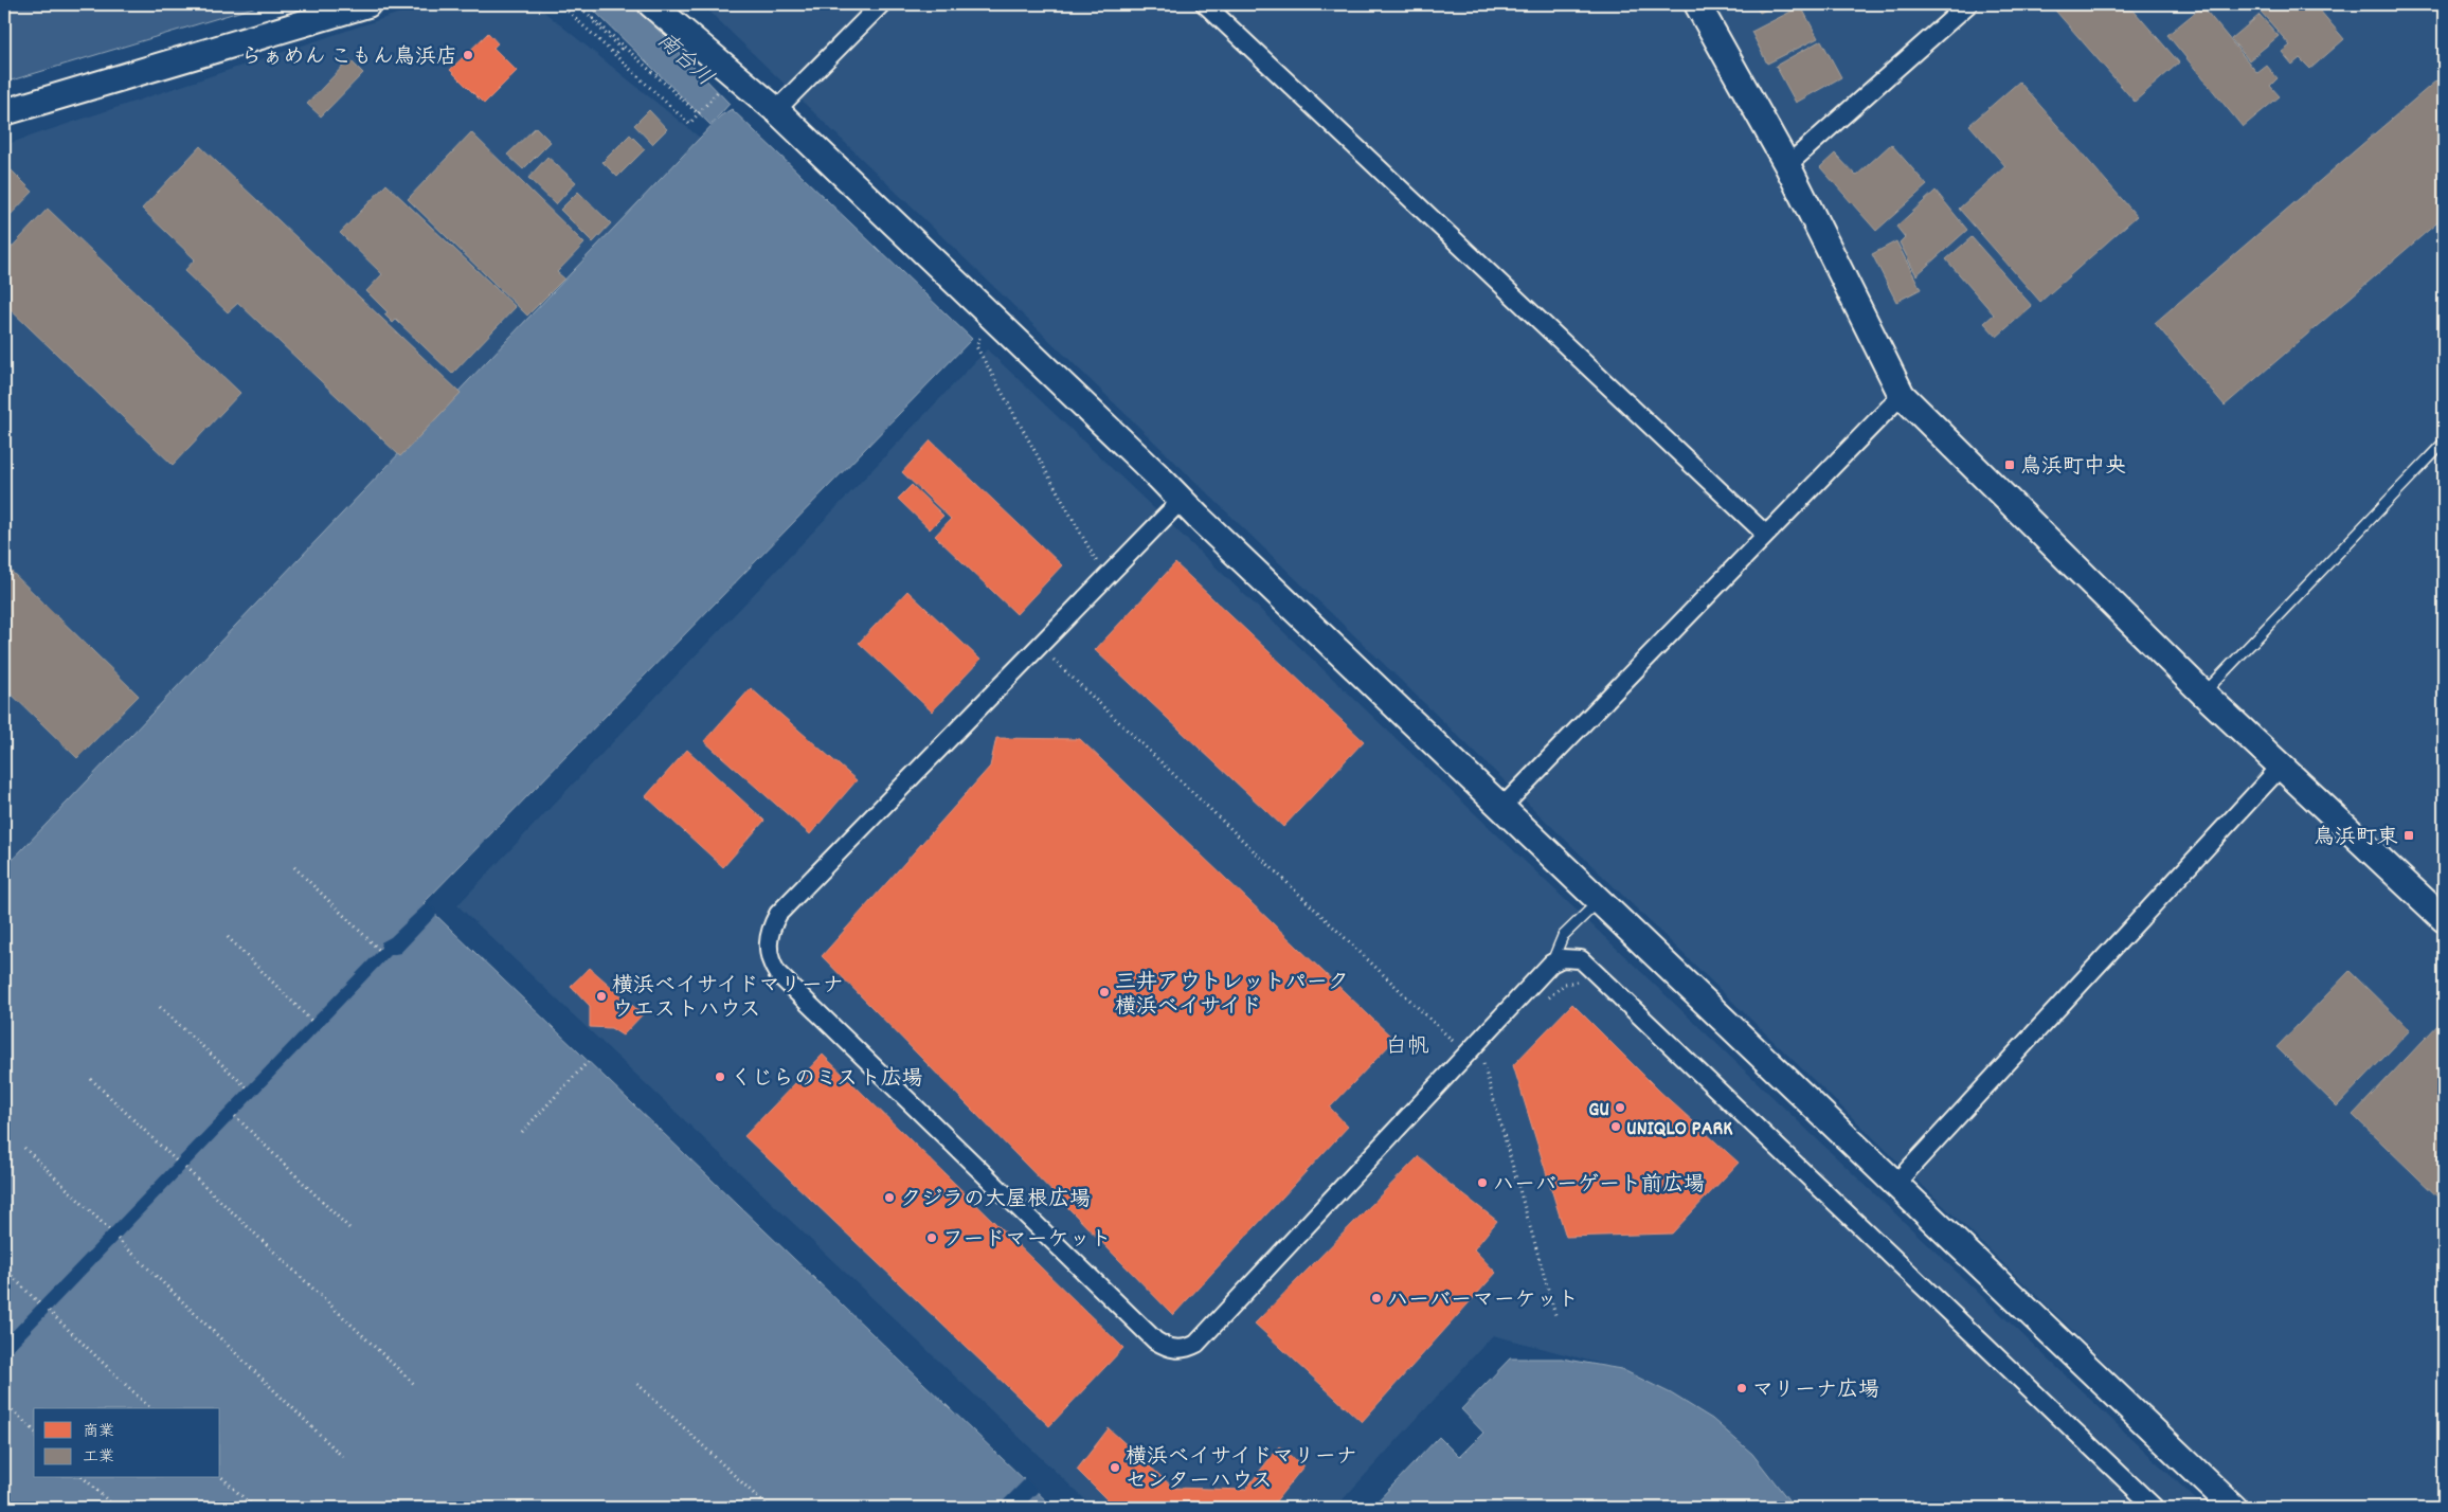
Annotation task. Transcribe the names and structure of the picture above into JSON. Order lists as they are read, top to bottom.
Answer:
{
  "districts": ["白帆"],
  "water": ["南台川"],
  "places": {
    "other": [
      "らぁめん こもん鳥浜店",
      "三井アウトレットパーク 横浜ベイサイド",
      "横浜ベイサイドマリーナ ウエストハウス",
      "くじらのミスト広場",
      "GU",
      "UNIQLO PARK",
      "ハーバーゲート前広場",
      "クジラの大屋根広場",
      "フードマーケット",
      "ハーバーマーケット",
      "マリーナ広場",
      "横浜ベイサイドマリーナ センターハウス"
    ],
    "transit": ["鳥浜町中央", "鳥浜町東"]
  },
  "legend": ["商業", "工業"]
}
